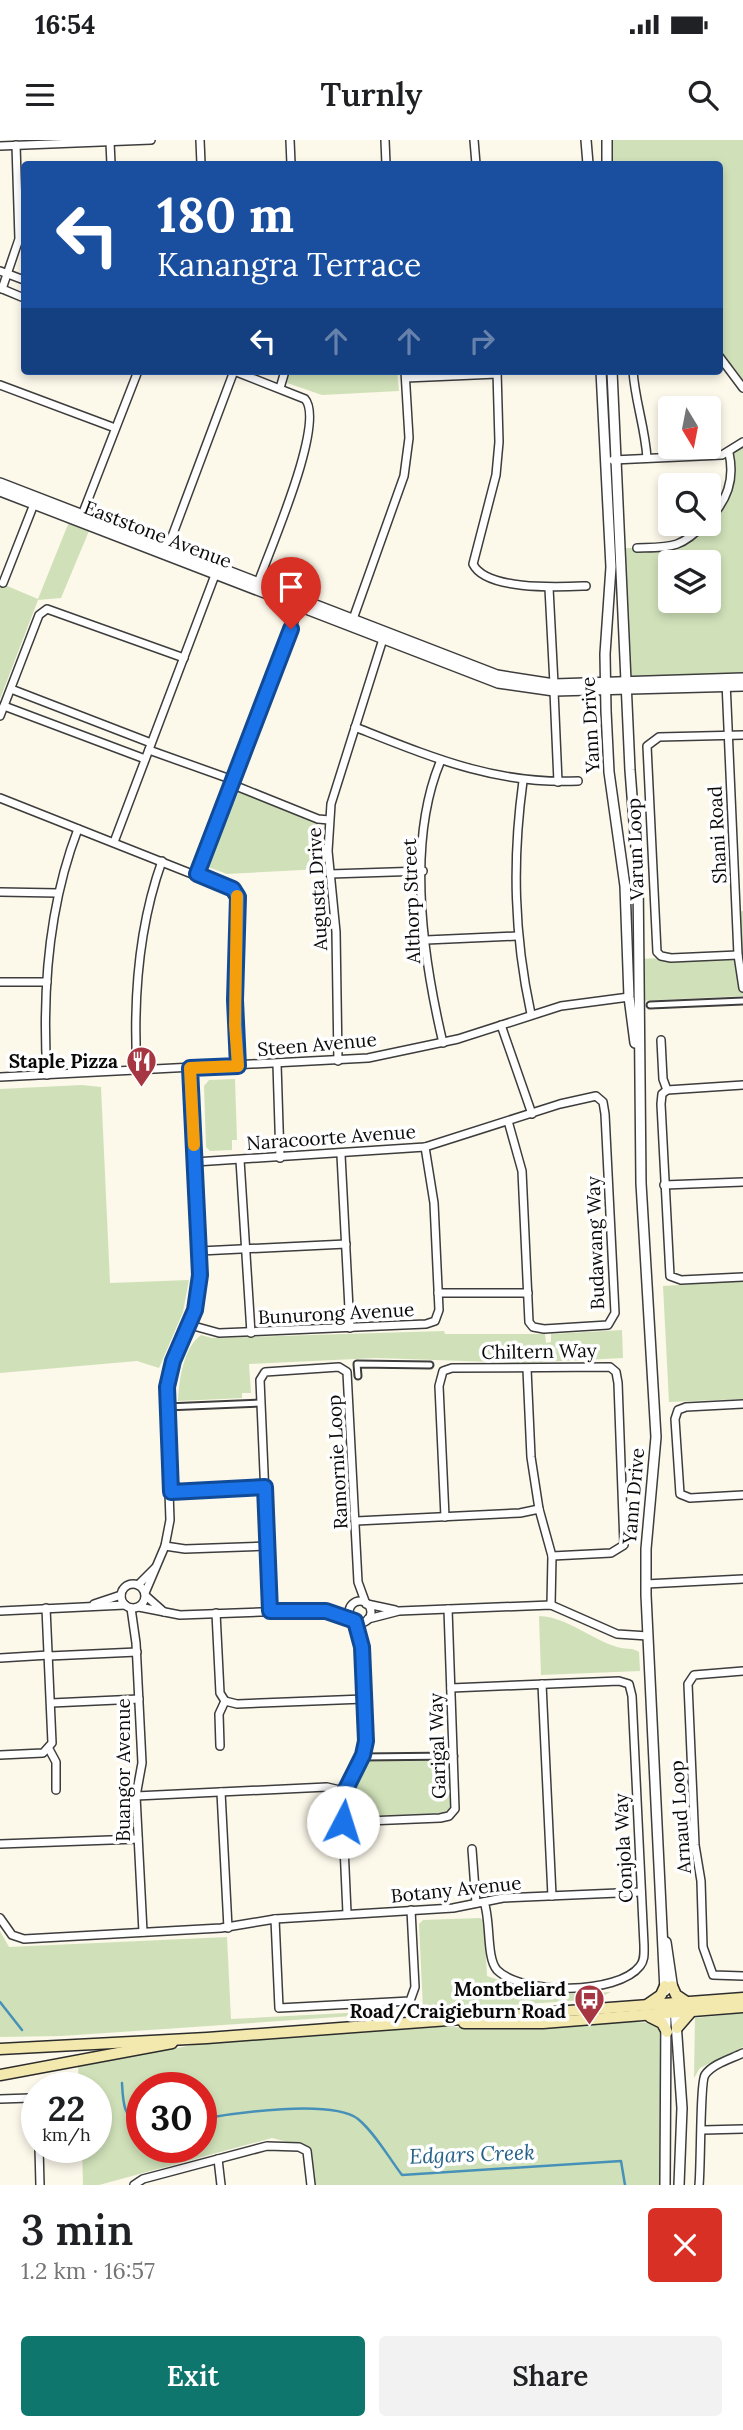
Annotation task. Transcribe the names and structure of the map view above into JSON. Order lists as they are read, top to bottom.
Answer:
{
  "streets": {
    "street": [
      "Eaststone Avenue",
      "Yann Drive",
      "Shani Road",
      "Varun Loop",
      "Augusta Drive",
      "Althorp Street",
      "Steen Avenue",
      "Naracoorte Avenue",
      "Budawang Way",
      "Bunurong Avenue",
      "Chiltern Way",
      "Ramornie Loop",
      "Garigal Way",
      "Buangor Avenue",
      "Arnaud Loop",
      "Conjola Way",
      "Botany Avenue"
    ]
  },
  "crossings": [
    ["Eaststone Avenue", "Augusta Drive"],
    ["Yann Drive", "Steen Avenue"],
    ["Shani Road", "Varun Loop"],
    ["Augusta Drive", "Steen Avenue"],
    ["Althorp Street", "Steen Avenue"],
    ["Naracoorte Avenue", "Budawang Way"],
    ["Naracoorte Avenue", "Bunurong Avenue"],
    ["Garigal Way", "Conjola Way"],
    ["Buangor Avenue", "Botany Avenue"],
    ["Conjola Way", "Botany Avenue"]
  ],
  "water": ["Edgars Creek"],
  "places": {
    "restaurant": ["Staple Pizza"],
    "bus stop": ["Montbeliard Road/Craigieburn Road"]
  },
  "north": "bottom",
  "page": {
    "status": "16:54",
    "header": "Turnly",
    "turn": ["180 m", "Kanangra Terrace"],
    "speed": "22 km/h",
    "limit": "30",
    "heading": ["3 min", "1.2 km · 16:57"],
    "buttons": ["Exit", "Share"]
  }
}
